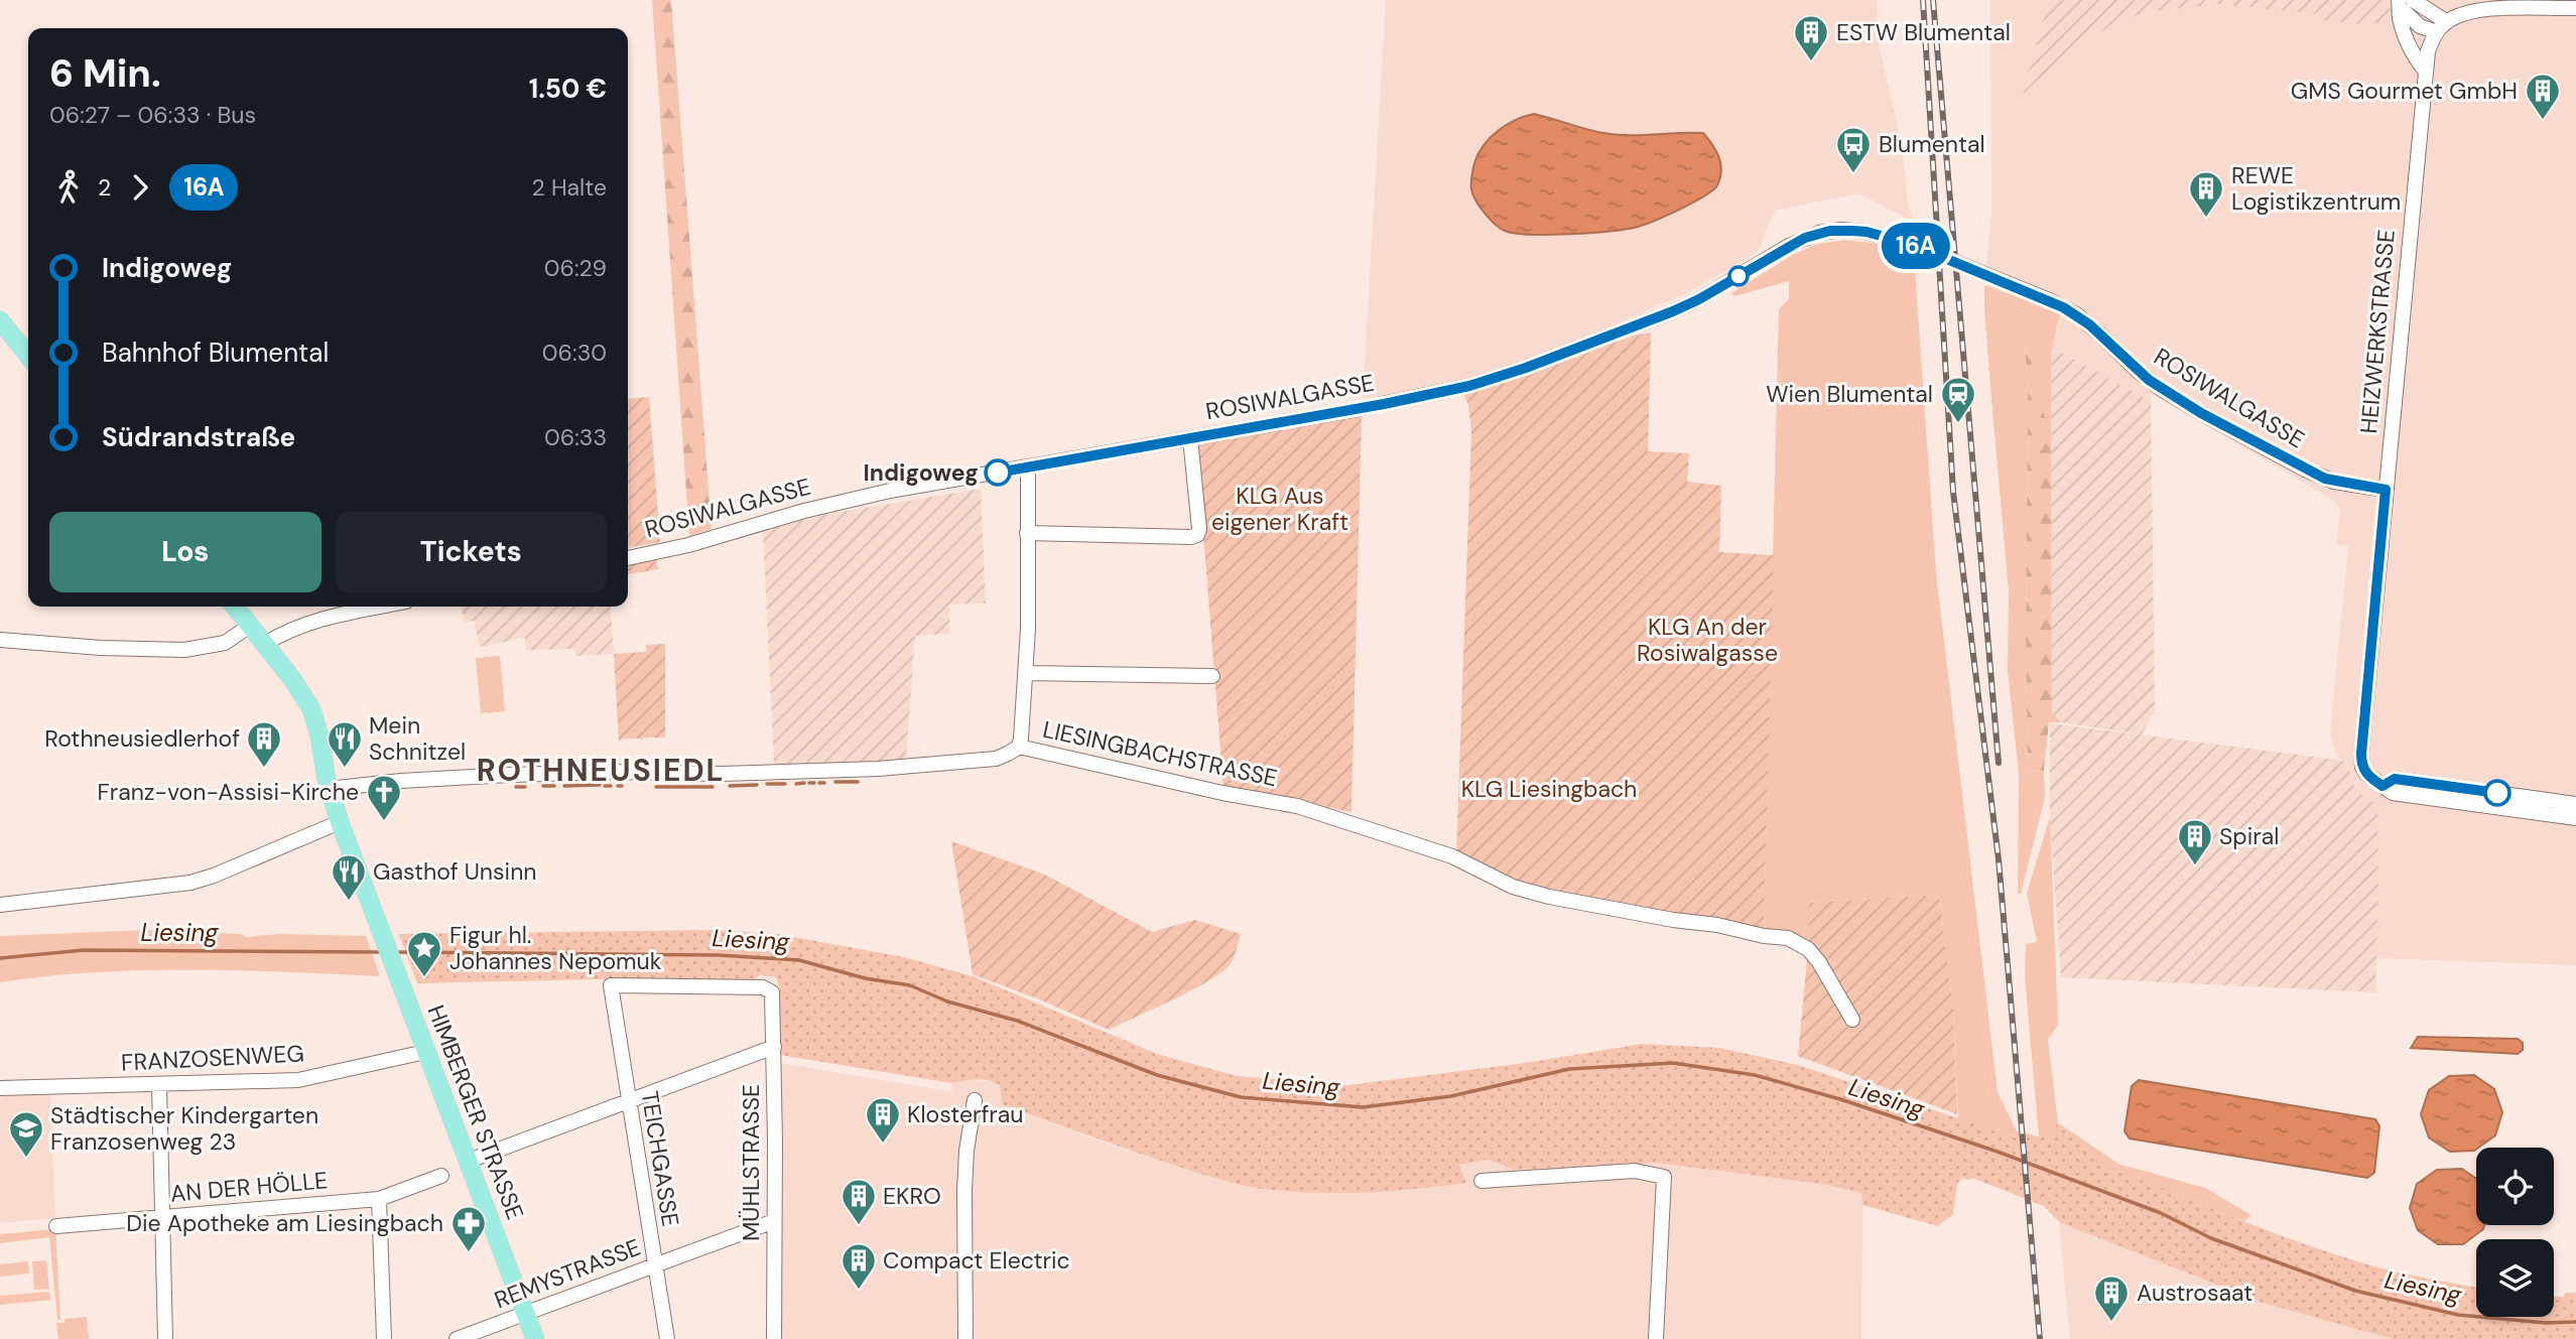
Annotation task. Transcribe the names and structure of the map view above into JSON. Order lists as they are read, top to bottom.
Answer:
{
  "streets": {
    "main road": ["HIMBERGER STRASSE"],
    "street": [
      "HEIZWERKSTRASSE",
      "ROSIWALGASSE",
      "LIESINGBACHSTRASSE",
      "FRANZOSENWEG",
      "TEICHGASSE",
      "MÜHLSTRASSE",
      "AN DER HÖLLE",
      "REMYSTRASSE"
    ]
  },
  "crossings": [
    ["HEIZWERKSTRASSE", "ROSIWALGASSE"],
    ["LIESINGBACHSTRASSE", "HIMBERGER STRASSE"],
    ["FRANZOSENWEG", "HIMBERGER STRASSE"],
    ["HIMBERGER STRASSE", "REMYSTRASSE"],
    ["TEICHGASSE", "MÜHLSTRASSE"],
    ["TEICHGASSE", "REMYSTRASSE"],
    ["MÜHLSTRASSE", "REMYSTRASSE"]
  ],
  "districts": ["ROTHNEUSIEDL"],
  "water": ["Liesing"],
  "parks": ["KLG Aus eigener Kraft", "KLG An der Rosiwalgasse", "KLG Liesingbach"],
  "places": {
    "building": [
      "ESTW Blumental",
      "GMS Gourmet GmbH",
      "REWE Logistikzentrum",
      "Rothneusiedlerhof",
      "Spiral",
      "Klosterfrau",
      "EKRO",
      "Compact Electric",
      "Austrosaat"
    ],
    "bus stop": ["Blumental"],
    "station": ["Wien Blumental"],
    "other": ["Indigoweg"],
    "restaurant": ["Mein Schnitzel", "Gasthof Unsinn"],
    "church": ["Franz-von-Assisi-Kirche"],
    "place": ["Figur hl. Johannes Nepomuk"],
    "school or university": ["Städtischer Kindergarten Franzosenweg 23"],
    "pharmacy": ["Die Apotheke am Liesingbach"]
  },
  "lines": ["bus line 16A"],
  "page": {
    "on_map": "16A",
    "heading": ["6 Min.", "06:27 – 06:33 · Bus", "1.50 €"],
    "legs": ["2", "16A", "2 Halte"],
    "list": [
      {
        "name": "Indigoweg",
        "value": "06:29"
      },
      {
        "name": "Bahnhof Blumental",
        "value": "06:30"
      },
      {
        "name": "Südrandstraße",
        "value": "06:33"
      }
    ],
    "buttons": ["Los", "Tickets"]
  }
}
